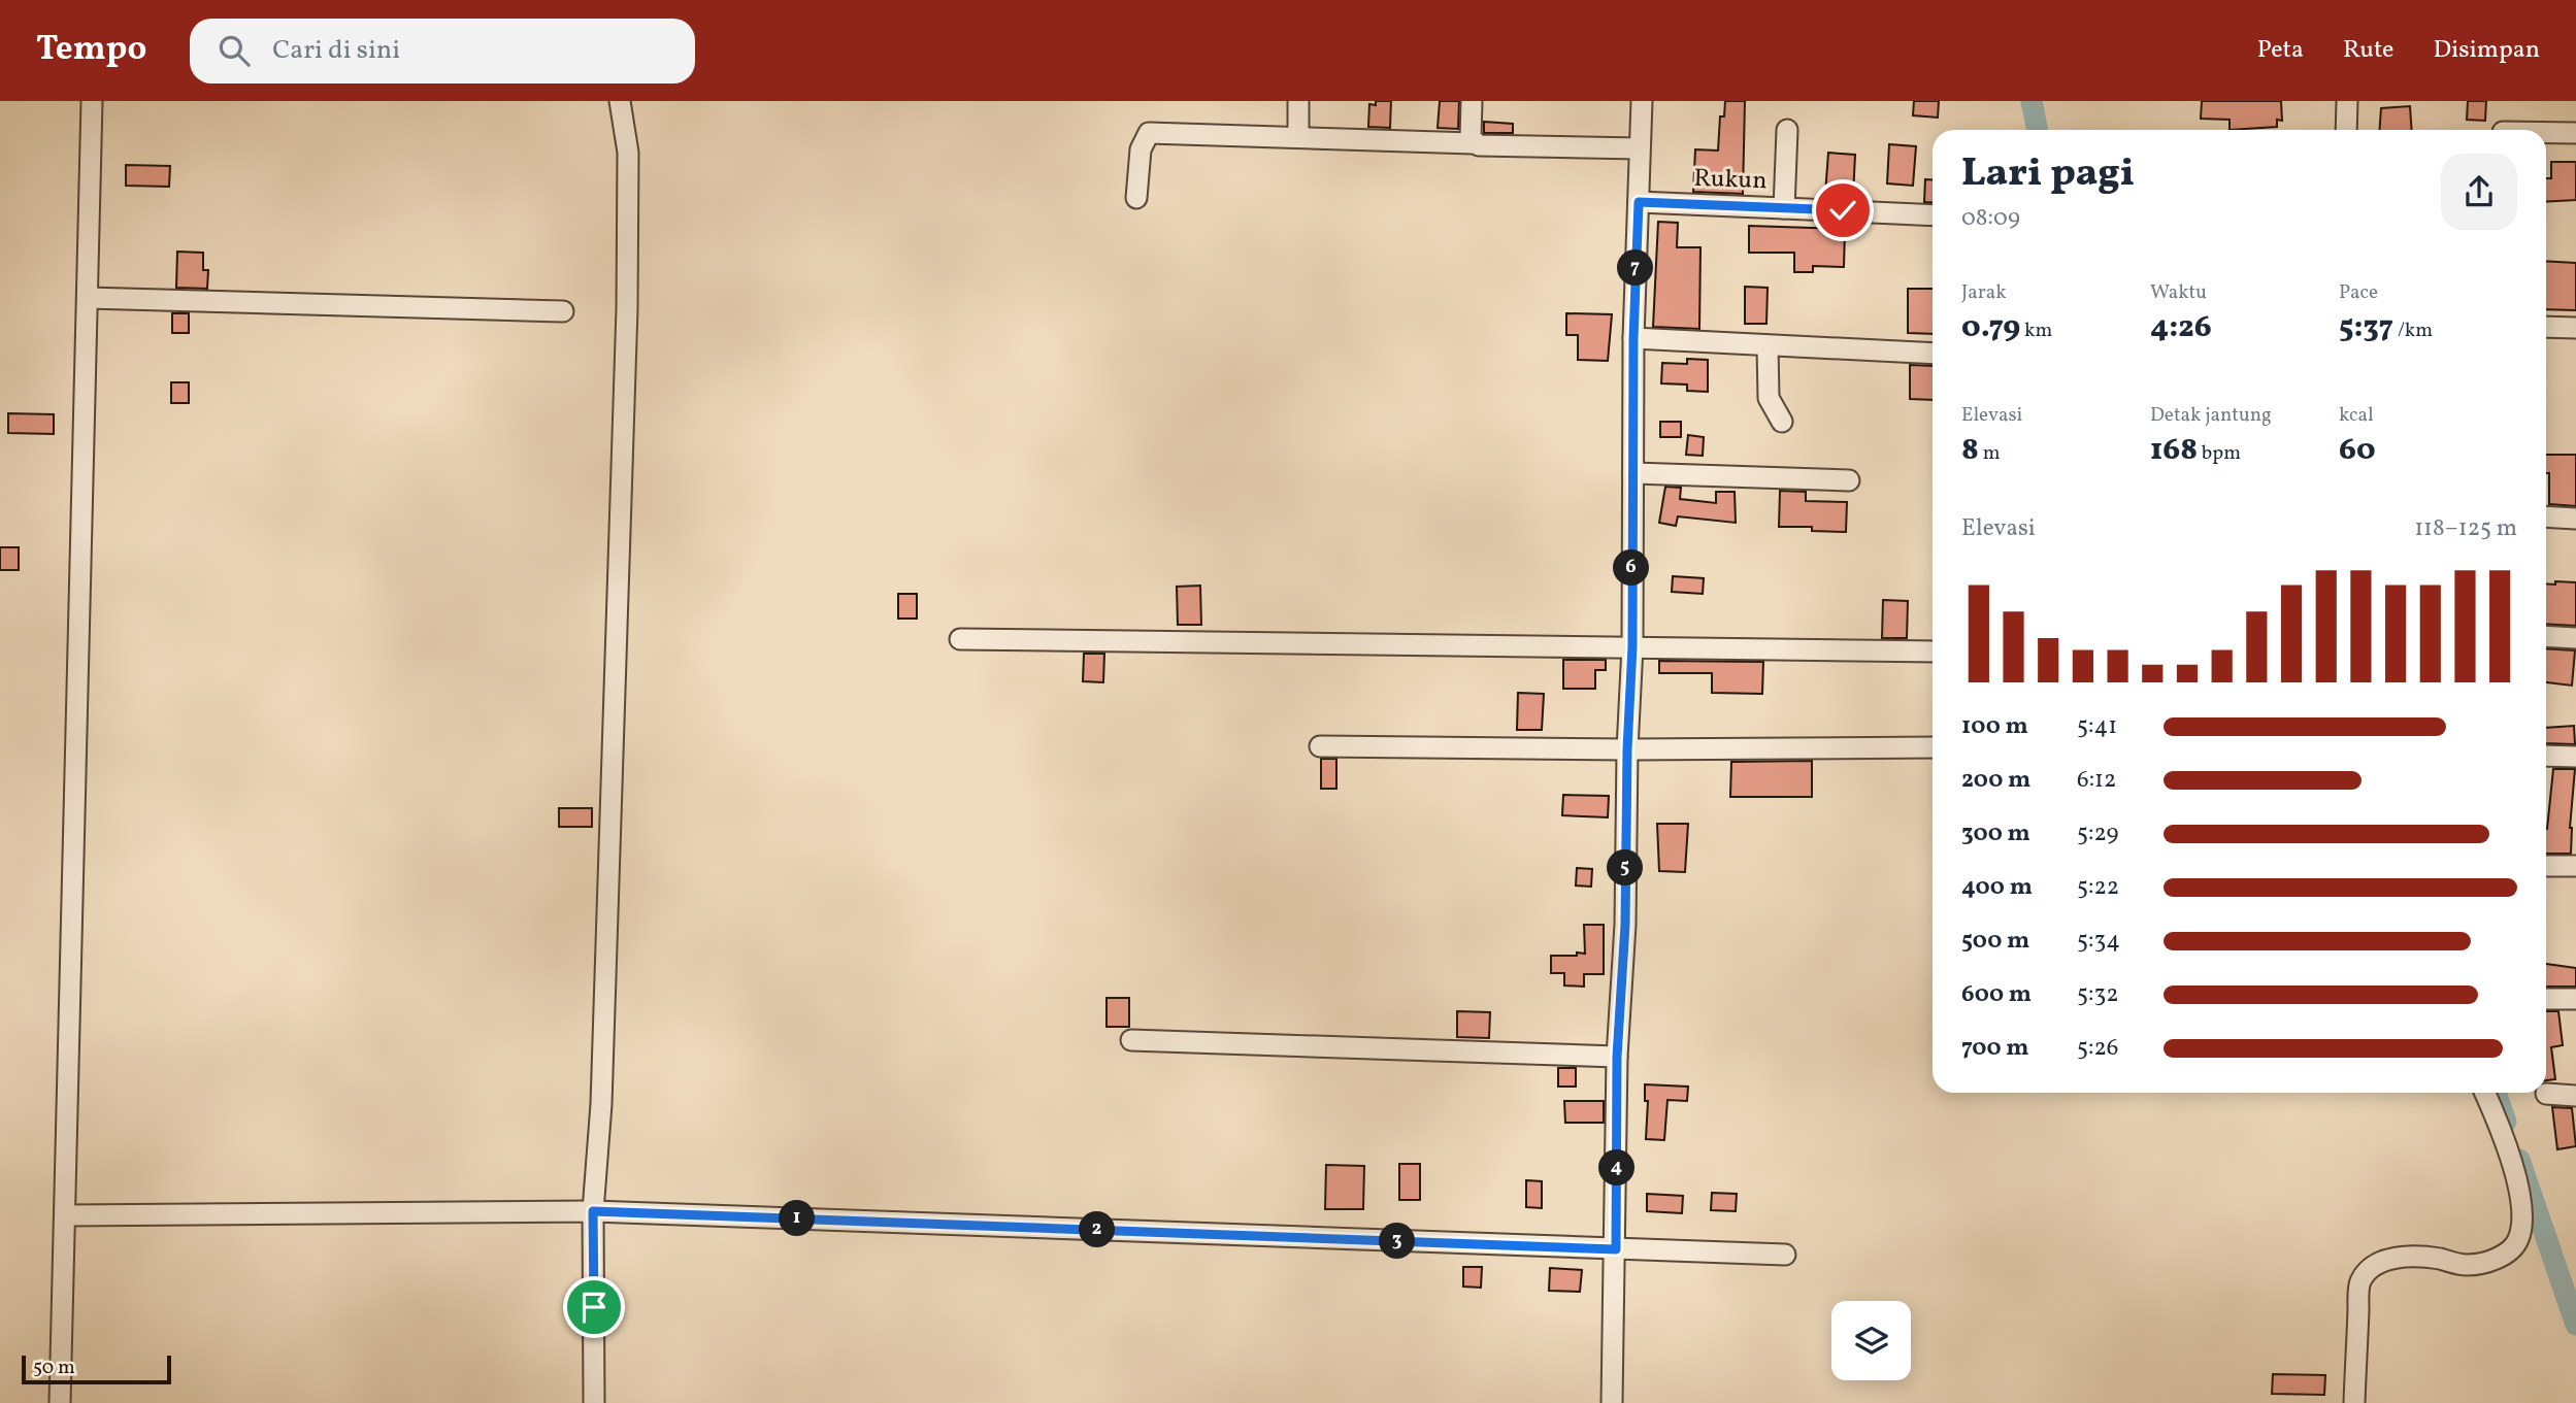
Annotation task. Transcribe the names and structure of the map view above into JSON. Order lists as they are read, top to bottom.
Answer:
{
  "streets": {
    "street": ["Rukun"]
  },
  "scale_bar": "50 m",
  "page": {
    "header": "Tempo",
    "search": "Cari di sini",
    "nav": ["Peta", "Rute", "Disimpan"],
    "heading": ["Lari pagi", "08:09"],
    "pins": [
      "7",
      "6",
      "5",
      "4",
      "1",
      "2",
      "3"
    ],
    "stats": [
      ["Jarak", "0.79 km"],
      ["Waktu", "4:26"],
      ["Pace", "5:37 /km"],
      ["Elevasi", "8 m"],
      ["Detak jantung", "168 bpm"],
      ["kcal", "60"]
    ],
    "chart": ["Elevasi", "118–125 m"],
    "list": [
      {
        "name": "100 m",
        "note": "5:41"
      },
      {
        "name": "200 m",
        "note": "6:12"
      },
      {
        "name": "300 m",
        "note": "5:29"
      },
      {
        "name": "400 m",
        "note": "5:22"
      },
      {
        "name": "500 m",
        "note": "5:34"
      },
      {
        "name": "600 m",
        "note": "5:32"
      },
      {
        "name": "700 m",
        "note": "5:26"
      }
    ],
    "scale": "50 m"
  }
}
